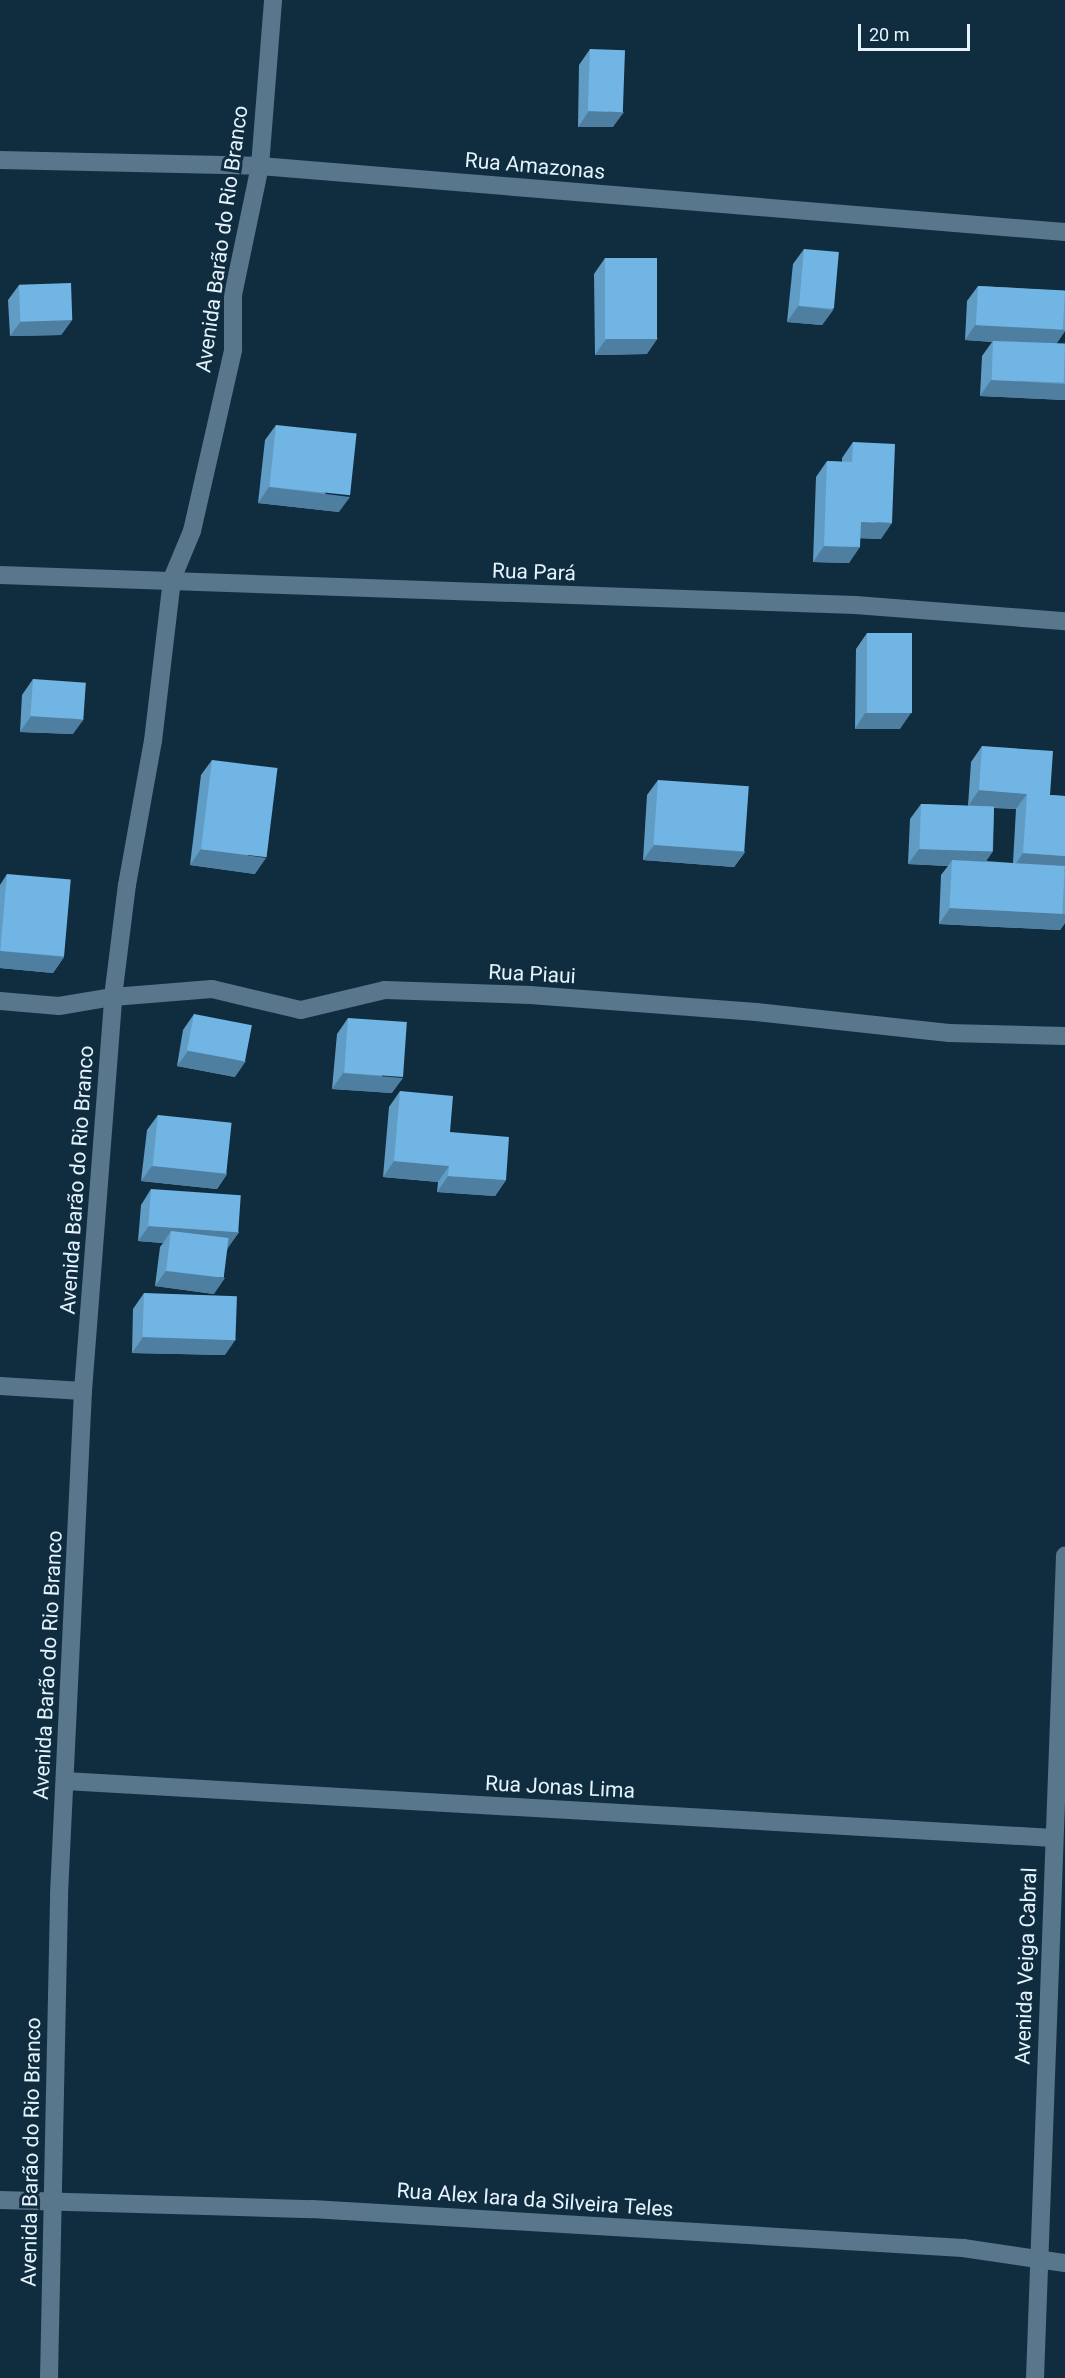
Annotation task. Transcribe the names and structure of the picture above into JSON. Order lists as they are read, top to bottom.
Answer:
{
  "streets": {
    "street": [
      "Rua Amazonas",
      "Avenida Barão do Rio Branco",
      "Rua Pará",
      "Rua Piaui",
      "Rua Jonas Lima",
      "Avenida Veiga Cabral",
      "Rua Alex Iara da Silveira Teles"
    ]
  },
  "crossings": [
    ["Rua Amazonas", "Avenida Barão do Rio Branco"],
    ["Avenida Barão do Rio Branco", "Rua Pará"],
    ["Avenida Barão do Rio Branco", "Rua Piaui"],
    ["Avenida Barão do Rio Branco", "Rua Jonas Lima"],
    ["Avenida Barão do Rio Branco", "Rua Alex Iara da Silveira Teles"],
    ["Rua Jonas Lima", "Avenida Veiga Cabral"],
    ["Avenida Veiga Cabral", "Rua Alex Iara da Silveira Teles"]
  ],
  "scale_bar": "20 m"
}
